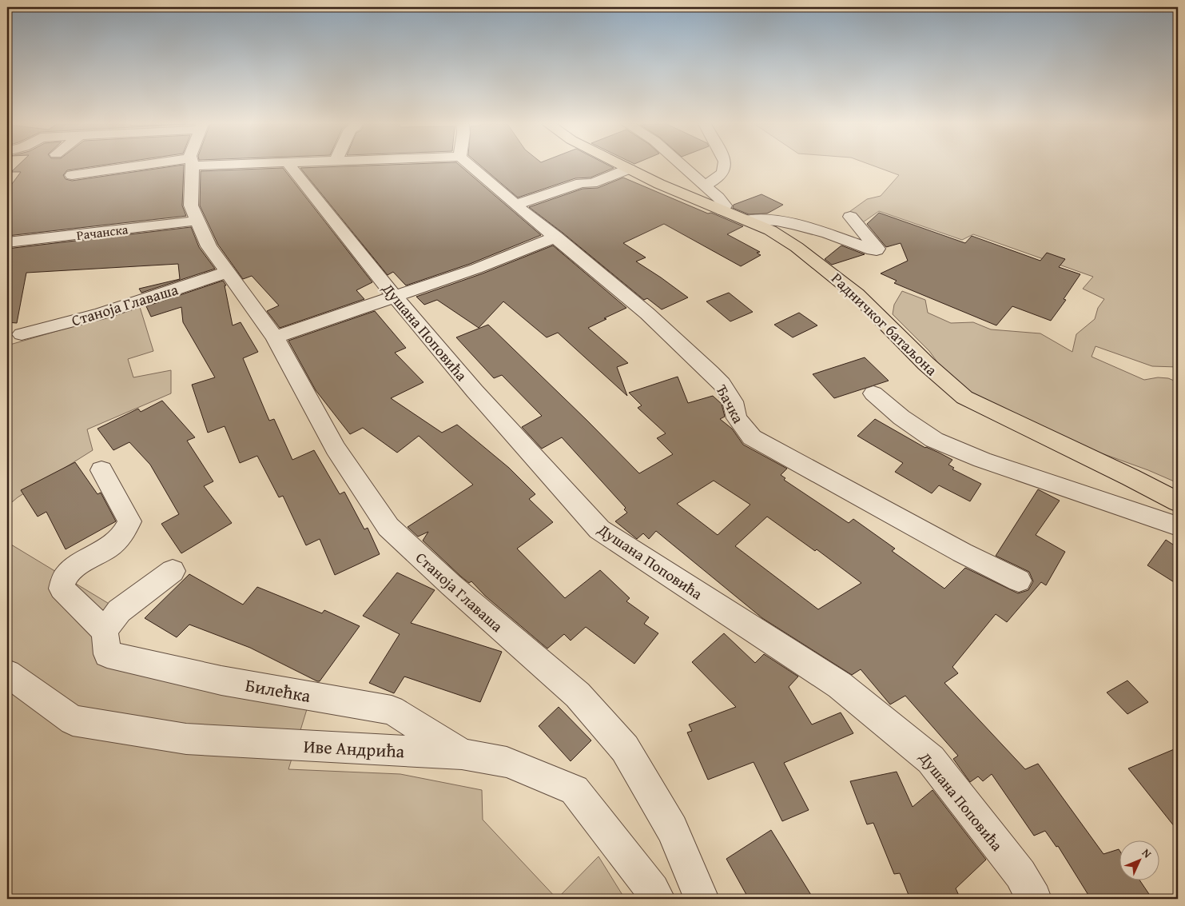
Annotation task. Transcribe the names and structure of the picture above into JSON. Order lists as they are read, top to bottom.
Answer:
{
  "streets": {
    "main road": ["Радничког батаљона"],
    "street": [
      "Рачанска",
      "Станоја Главаша",
      "Душана Поповића",
      "Ђачка",
      "Билећка",
      "Иве Андрића"
    ]
  },
  "crossings": [
    ["Рачанска", "Станоја Главаша"],
    ["Билећка", "Иве Андрића"]
  ],
  "north": "top right"
}
